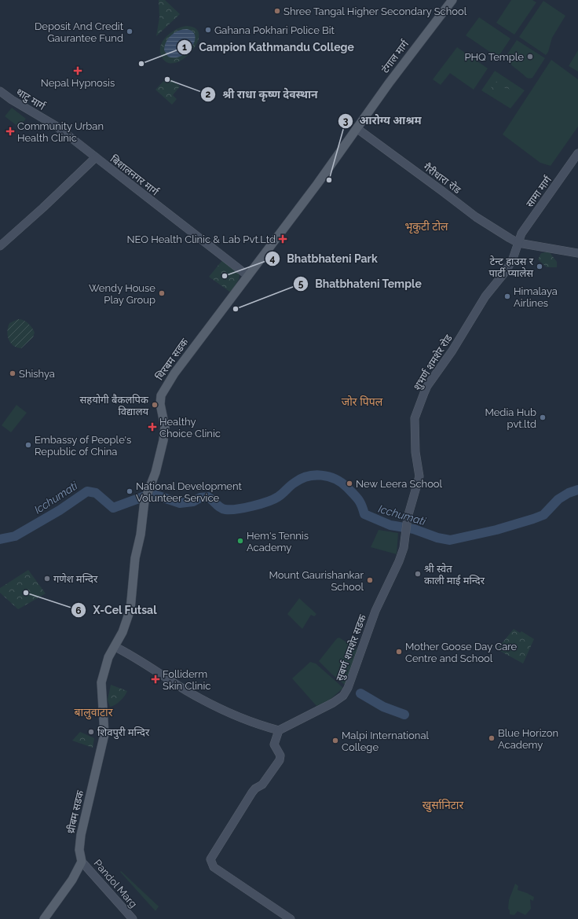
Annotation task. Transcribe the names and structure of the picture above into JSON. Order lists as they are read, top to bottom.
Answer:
{
  "streets": {
    "main road": [
      "टंगाल मार्ग",
      "थाटु मार्ग",
      "बिशालनगर मार्ग",
      "गैरीधारा रोड",
      "सामा मार्ग",
      "थिरबम सडक",
      "शुभर्ण शमशेर रोड",
      "सुबर्ण शमशेर सडक",
      "थ्रीबम सडक",
      "Pandol Marg"
    ]
  },
  "crossings": [
    ["टंगाल मार्ग", "गैरीधारा रोड"],
    ["टंगाल मार्ग", "थिरबम सडक"],
    ["थाटु मार्ग", "बिशालनगर मार्ग"],
    ["बिशालनगर मार्ग", "थिरबम सडक"],
    ["गैरीधारा रोड", "सामा मार्ग"],
    ["गैरीधारा रोड", "थिरबम सडक"],
    ["गैरीधारा रोड", "शुभर्ण शमशेर रोड"],
    ["सामा मार्ग", "शुभर्ण शमशेर रोड"],
    ["थिरबम सडक", "थ्रीबम सडक"],
    ["शुभर्ण शमशेर रोड", "सुबर्ण शमशेर सडक"],
    ["थ्रीबम सडक", "Pandol Marg"]
  ],
  "districts": [
    "भृकुटी टोल",
    "जोर पिपल",
    "बालुवाटार",
    "खुर्सानिटार"
  ],
  "water": ["Icchumati"],
  "places": {
    "other": [
      "Shree Tangal Higher Secondary School",
      "Gahana Pokhari Police Bit",
      "Deposit And Credit Gaurantee Fund",
      "PHQ Temple",
      "Campion Kathmandu College",
      "श्री राधा कृष्ण देवस्थान",
      "आरोग्य आश्रम",
      "टेन्ट हाउस र पार्टी प्यालेस",
      "Bhatbhateni Park",
      "Wendy House Play Group",
      "Himalaya Airlines",
      "Bhatbhateni Temple",
      "Shishya",
      "सहयोगी बैकलपिक विद्यालय",
      "Media Hub pvt.ltd",
      "Embassy of People's Republic of China",
      "New Leera School",
      "National Development Volunteer Service",
      "Hem's Tennis Academy",
      "श्री स्वेत काली माई मन्दिर",
      "गणेश मन्दिर",
      "Mount Gaurishankar School",
      "X-Cel Futsal",
      "Mother Goose Day Care Centre and School",
      "शिवपुरी मन्दिर",
      "Blue Horizon Academy",
      "Malpi International College"
    ],
    "health": [
      "Nepal Hypnosis",
      "Community Urban Health Clinic",
      "NEO Health Clinic & Lab Pvt.Ltd",
      "Healthy Choice Clinic",
      "Folliderm Skin Clinic"
    ]
  }
}
